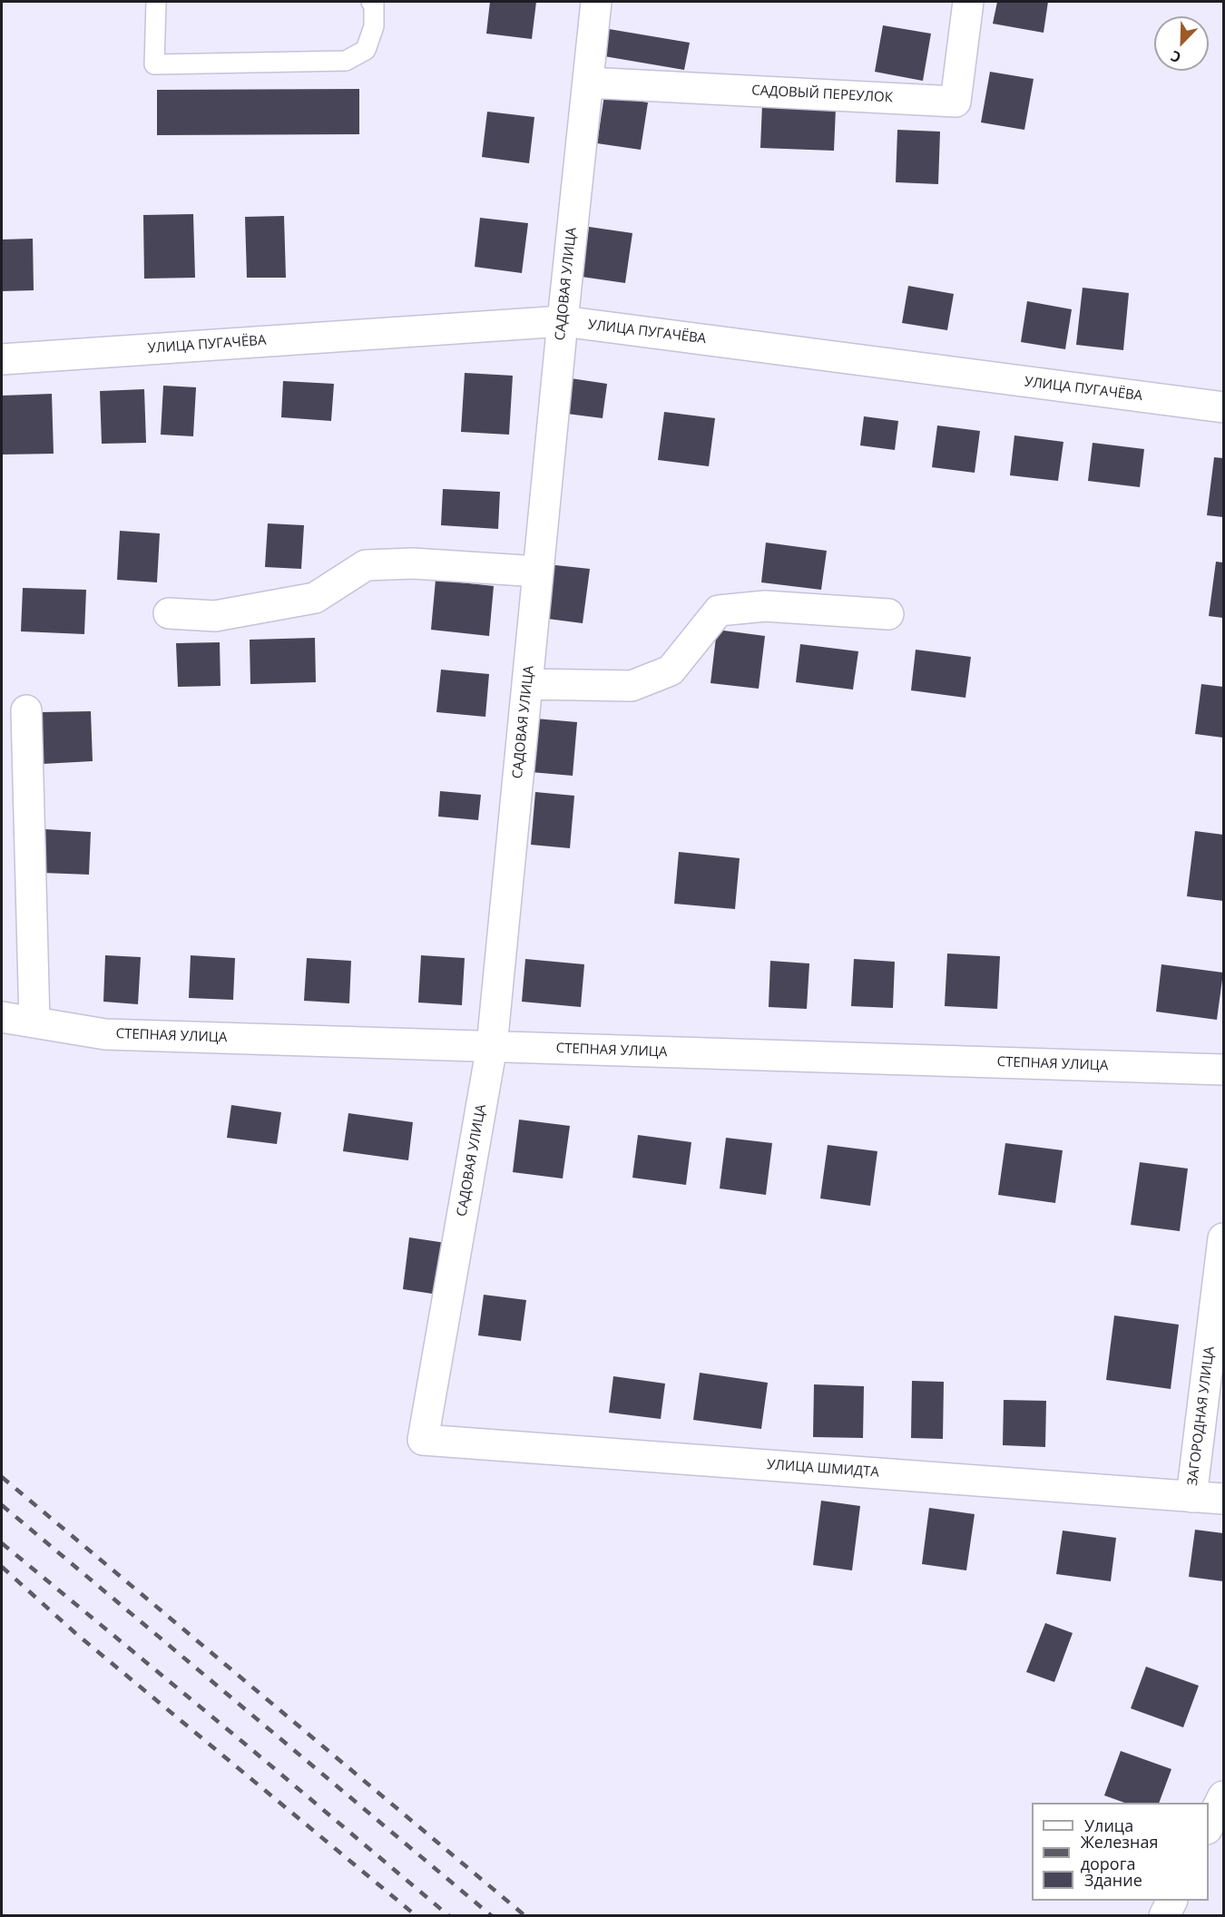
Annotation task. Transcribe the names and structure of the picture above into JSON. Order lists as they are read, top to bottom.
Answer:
{
  "streets": {
    "street": [
      "САДОВЫЙ ПЕРЕУЛОК",
      "САДОВАЯ УЛИЦА",
      "УЛИЦА ПУГАЧЁВА",
      "СТЕПНАЯ УЛИЦА",
      "ЗАГОРОДНАЯ УЛИЦА",
      "УЛИЦА ШМИДТА"
    ]
  },
  "crossings": [
    ["САДОВЫЙ ПЕРЕУЛОК", "САДОВАЯ УЛИЦА"],
    ["САДОВАЯ УЛИЦА", "УЛИЦА ПУГАЧЁВА"],
    ["САДОВАЯ УЛИЦА", "СТЕПНАЯ УЛИЦА"],
    ["САДОВАЯ УЛИЦА", "УЛИЦА ШМИДТА"],
    ["ЗАГОРОДНАЯ УЛИЦА", "УЛИЦА ШМИДТА"]
  ],
  "legend": ["Улица", "Железная дорога", "Здание"],
  "north": "bottom left"
}
